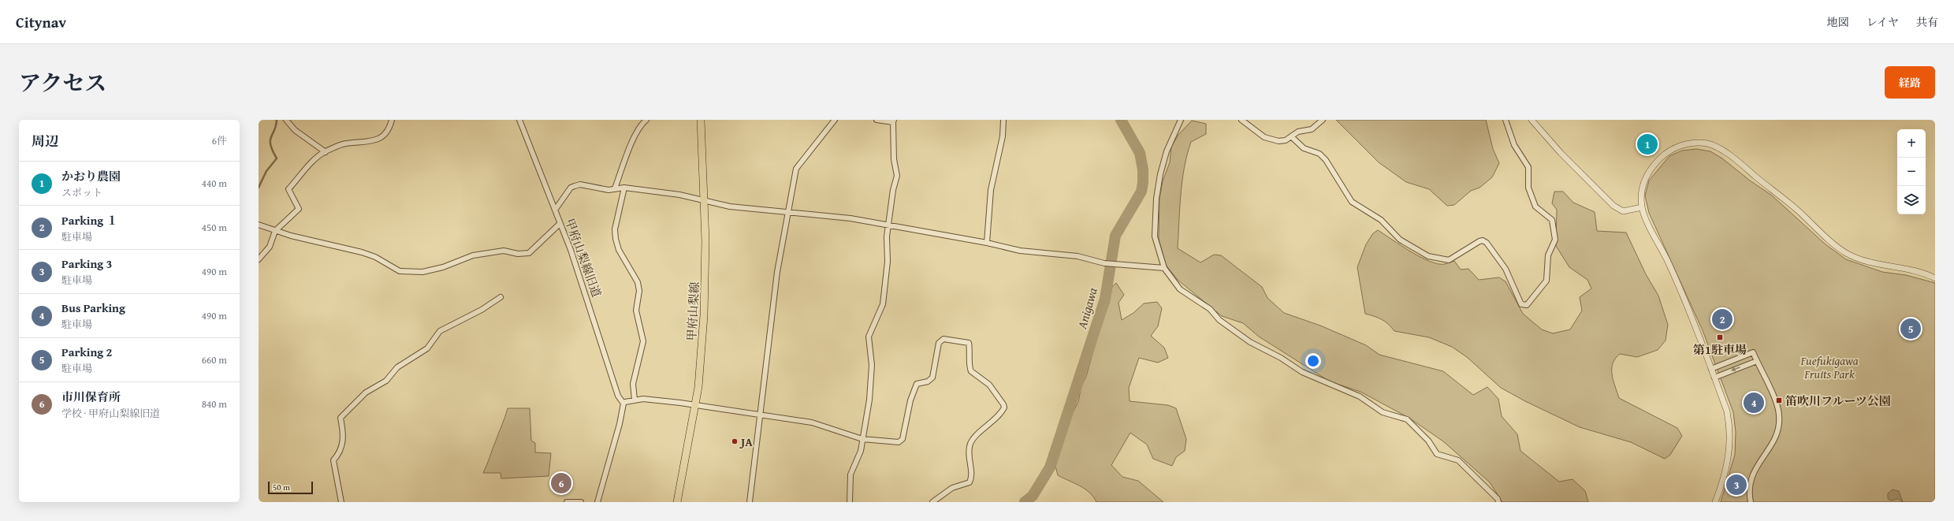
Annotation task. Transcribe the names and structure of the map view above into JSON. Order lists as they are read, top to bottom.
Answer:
{
  "streets": {
    "main road": ["甲府山梨線"],
    "street": ["甲府山梨線旧道"]
  },
  "water": ["Anigawa"],
  "parks": ["Fuefukigawa Fruits Park"],
  "places": {
    "transit": ["第1駐車場", "笛吹川フルーツ公園"],
    "other": ["JA"]
  },
  "scale_bar": "50 m",
  "page": {
    "header": "Citynav",
    "nav": ["地図", "レイヤ", "共有"],
    "title": "アクセス",
    "buttons": "経路",
    "heading": ["周辺", "6件"],
    "map_buttons": ["+", "−"],
    "pins": [
      "1",
      "2",
      "5",
      "4",
      "6",
      "3"
    ],
    "list": [
      {
        "mark": "1",
        "name": "かおり農園",
        "note": "スポット",
        "value": "440 m"
      },
      {
        "mark": "2",
        "name": "Parking １",
        "note": "駐車場",
        "value": "450 m"
      },
      {
        "mark": "3",
        "name": "Parking 3",
        "note": "駐車場",
        "value": "490 m"
      },
      {
        "mark": "4",
        "name": "Bus Parking",
        "note": "駐車場",
        "value": "490 m"
      },
      {
        "mark": "5",
        "name": "Parking 2",
        "note": "駐車場",
        "value": "660 m"
      },
      {
        "mark": "6",
        "name": "市川保育所",
        "note": "学校 · 甲府山梨線旧道",
        "value": "840 m"
      }
    ],
    "scale": "50 m"
  }
}
